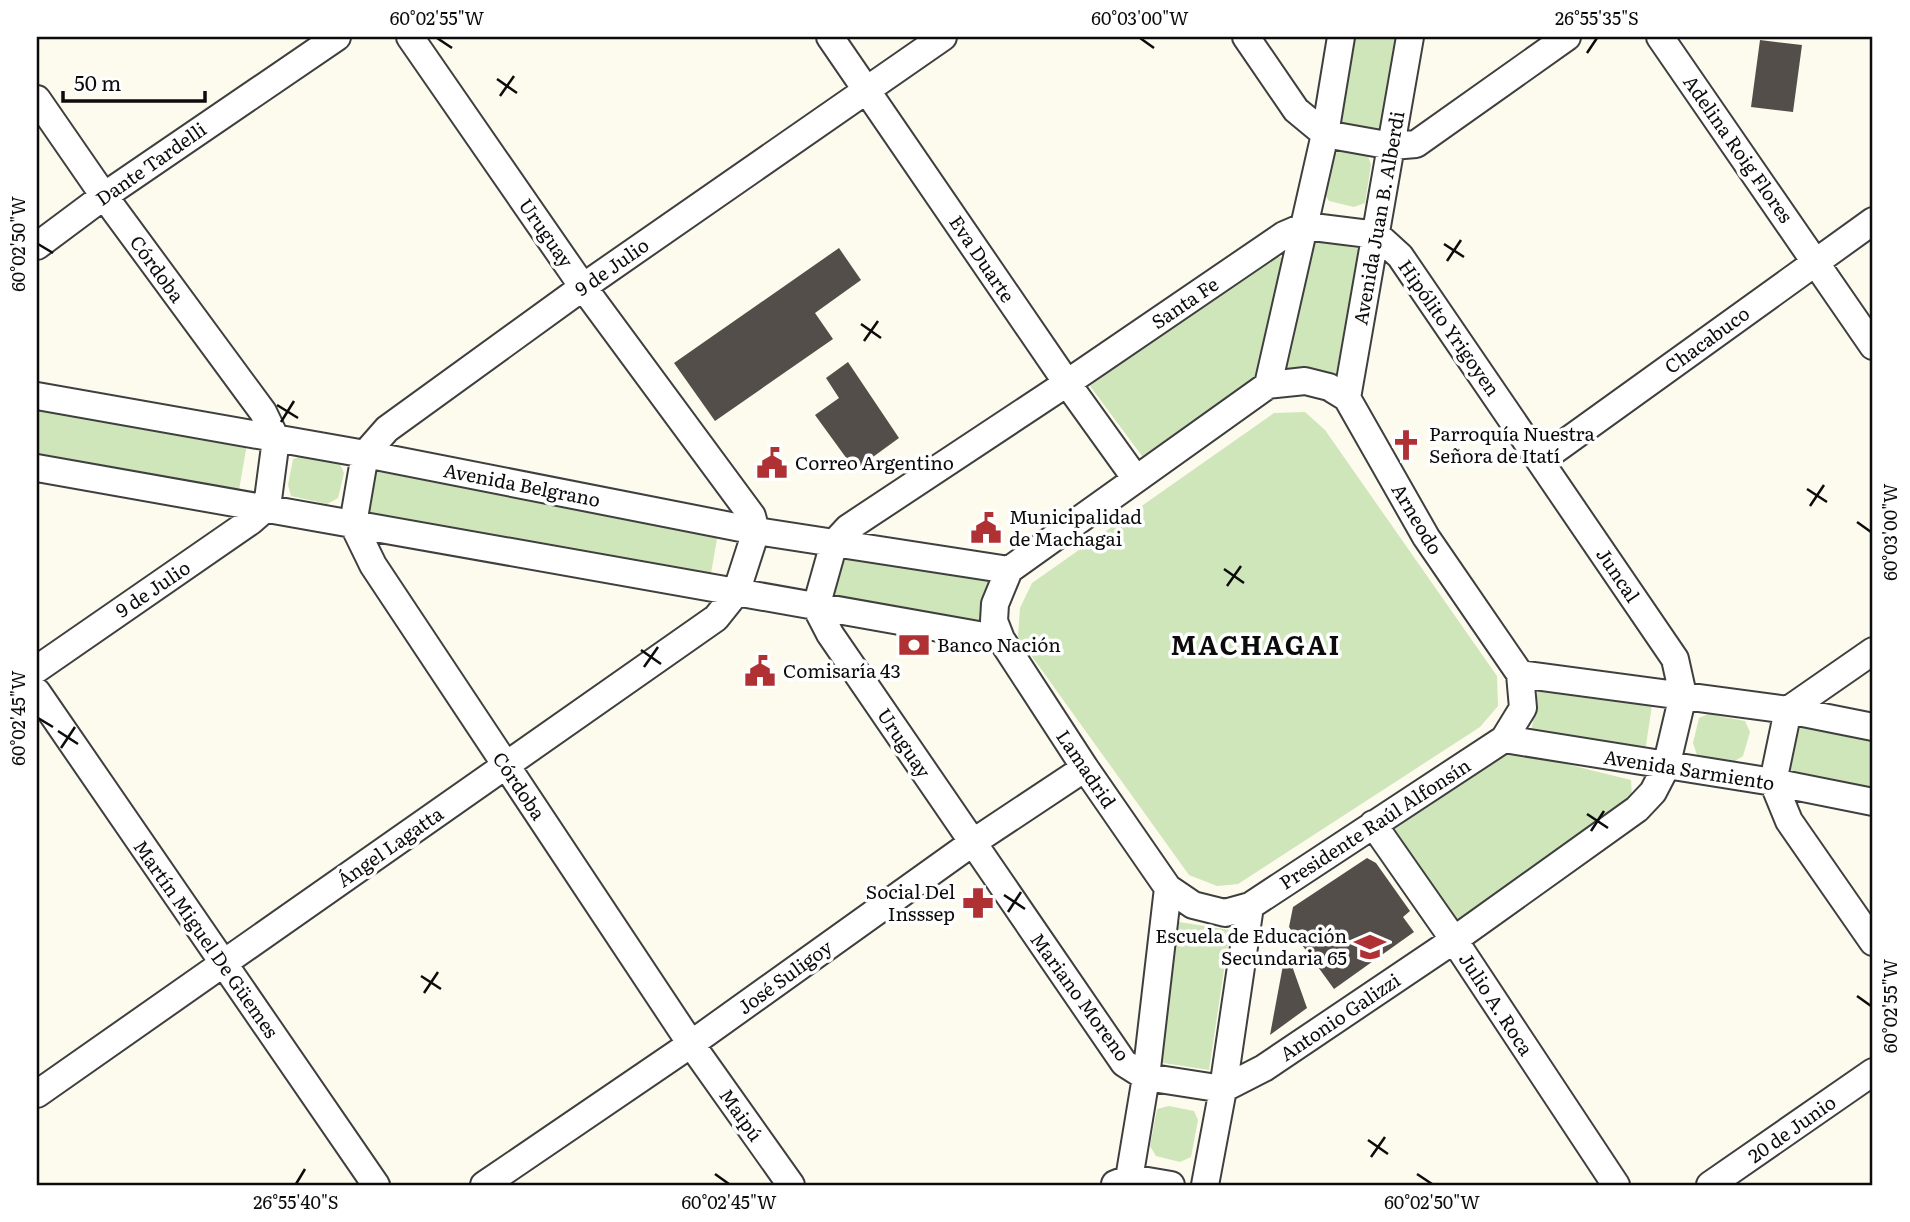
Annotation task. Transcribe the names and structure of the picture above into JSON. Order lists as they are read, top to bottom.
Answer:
{
  "streets": {
    "street": [
      "Adelina Roig Flores",
      "Dante Tardelli",
      "Avenida Juan B. Alberdi",
      "Uruguay",
      "Eva Duarte",
      "9 de Julio",
      "Córdoba",
      "Santa Fe",
      "Hipólito Yrigoyen",
      "Chacabuco",
      "Avenida Belgrano",
      "Arneodo",
      "Juncal",
      "Lamadrid",
      "Avenida Sarmiento",
      "Presidente Raúl Alfonsín",
      "Ángel Lagatta",
      "Martín Miguel De Güemes",
      "José Suligoy",
      "Mariano Moreno",
      "Julio A. Roca",
      "Antonio Galizzi",
      "Maipú",
      "20 de Junio"
    ]
  },
  "crossings": [
    ["Adelina Roig Flores", "Chacabuco"],
    ["Dante Tardelli", "Córdoba"],
    ["Avenida Juan B. Alberdi", "Hipólito Yrigoyen"],
    ["Avenida Juan B. Alberdi", "Arneodo"],
    ["Uruguay", "9 de Julio"],
    ["Uruguay", "Avenida Belgrano"],
    ["Uruguay", "José Suligoy"],
    ["Uruguay", "Mariano Moreno"],
    ["Eva Duarte", "9 de Julio"],
    ["Eva Duarte", "Santa Fe"],
    ["9 de Julio", "Avenida Belgrano"],
    ["Córdoba", "Avenida Belgrano"],
    ["Córdoba", "Ángel Lagatta"],
    ["Córdoba", "José Suligoy"],
    ["Córdoba", "Maipú"],
    ["Santa Fe", "Avenida Belgrano"],
    ["Hipólito Yrigoyen", "Chacabuco"],
    ["Hipólito Yrigoyen", "Juncal"],
    ["Chacabuco", "Juncal"],
    ["Avenida Belgrano", "Lamadrid"],
    ["Arneodo", "Presidente Raúl Alfonsín"],
    ["Juncal", "Antonio Galizzi"],
    ["Lamadrid", "Presidente Raúl Alfonsín"],
    ["Lamadrid", "José Suligoy"],
    ["Avenida Sarmiento", "Presidente Raúl Alfonsín"],
    ["Avenida Sarmiento", "Antonio Galizzi"],
    ["Presidente Raúl Alfonsín", "Julio A. Roca"],
    ["Ángel Lagatta", "Martín Miguel De Güemes"],
    ["José Suligoy", "Mariano Moreno"],
    ["José Suligoy", "Maipú"],
    ["Julio A. Roca", "Antonio Galizzi"]
  ],
  "districts": ["MACHAGAI"],
  "places": {
    "church": ["Parroquía Nuestra Señora de Itatí"],
    "public building": ["Correo Argentino", "Municipalidad de Machagai", "Comisaría 43"],
    "bank": ["Banco Nación"],
    "pharmacy": ["Social Del Insssep"],
    "school or university": ["Escuela de Educación Secundaria 65"]
  },
  "scale_bar": "50 m",
  "coordinates": [
    "60°02'55\"W",
    "60°03'00\"W",
    "26°55'35\"S",
    "60°02'50\"W",
    "60°02'45\"W",
    "26°55'40\"S"
  ]
}
